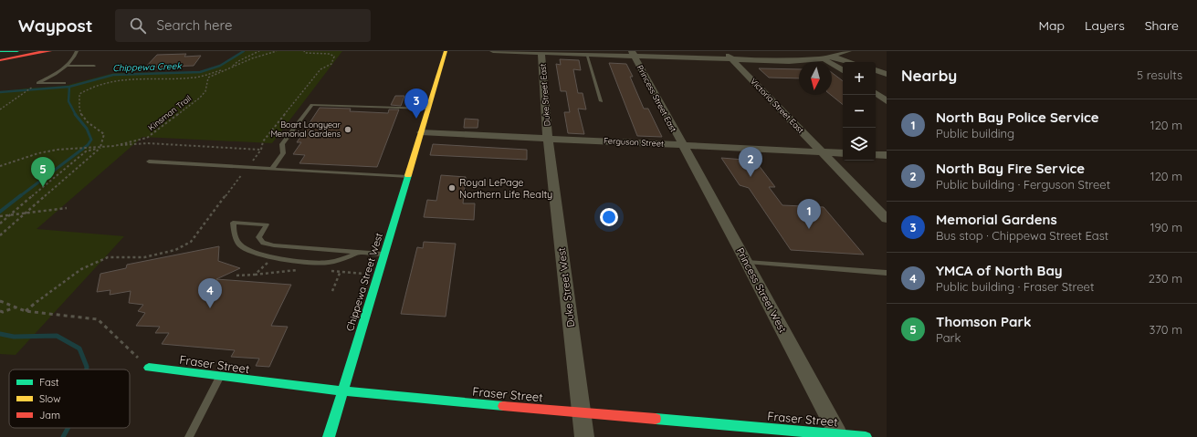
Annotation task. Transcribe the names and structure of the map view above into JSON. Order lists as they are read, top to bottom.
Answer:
{
  "streets": {
    "main road": ["Chippewa Street West", "Fraser Street"],
    "street": [
      "Duke Street East",
      "Princess Street East",
      "Victoria Street East",
      "Ferguson Street",
      "Duke Street West",
      "Princess Street West"
    ],
    "path": ["Kinsman Trail"]
  },
  "crossings": [
    ["Duke Street East", "Ferguson Street"],
    ["Duke Street East", "Duke Street West"],
    ["Princess Street East", "Ferguson Street"],
    ["Princess Street East", "Princess Street West"],
    ["Victoria Street East", "Ferguson Street"],
    ["Ferguson Street", "Chippewa Street West"],
    ["Ferguson Street", "Duke Street West"],
    ["Ferguson Street", "Princess Street West"],
    ["Chippewa Street West", "Fraser Street"],
    ["Duke Street West", "Fraser Street"],
    ["Princess Street West", "Fraser Street"]
  ],
  "water": ["Chippewa Creek"],
  "places": ["Boart Longyear Memorial Gardens", "Royal LePage Northern Life Realty"],
  "legend": ["Fast", "Slow", "Jam"],
  "north": "bottom",
  "page": {
    "header": "Waypost",
    "search": "Search here",
    "nav": ["Map", "Layers", "Share"],
    "heading": ["Nearby", "5 results"],
    "map_buttons": ["+", "−"],
    "pins": [
      "3",
      "2",
      "5",
      "1",
      "4"
    ],
    "list": [
      {
        "mark": "1",
        "name": "North Bay Police Service",
        "note": "Public building",
        "value": "120 m"
      },
      {
        "mark": "2",
        "name": "North Bay Fire Service",
        "note": "Public building · Ferguson Street",
        "value": "120 m"
      },
      {
        "mark": "3",
        "name": "Memorial Gardens",
        "note": "Bus stop · Chippewa Street East",
        "value": "190 m"
      },
      {
        "mark": "4",
        "name": "YMCA of North Bay",
        "note": "Public building · Fraser Street",
        "value": "230 m"
      },
      {
        "mark": "5",
        "name": "Thomson Park",
        "note": "Park",
        "value": "370 m"
      }
    ]
  }
}
